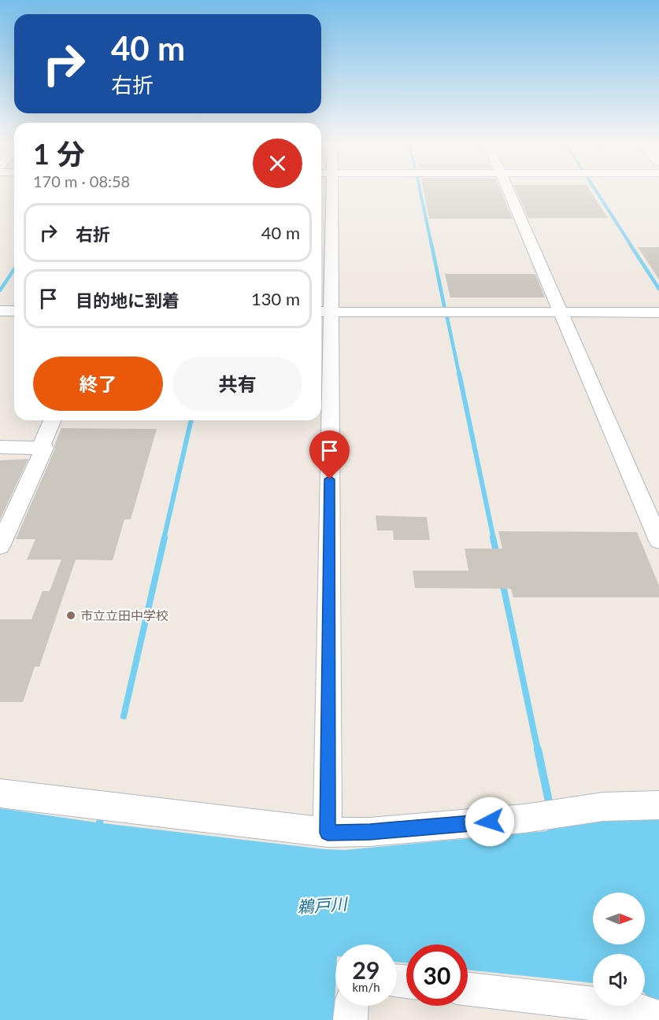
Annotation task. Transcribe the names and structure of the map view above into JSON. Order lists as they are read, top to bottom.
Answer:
{
  "water": ["鵜戸川"],
  "places": ["市立立田中学校"],
  "north": "right",
  "page": {
    "turn": ["40 m", "右折"],
    "heading": ["1 分", "170 m · 08:58"],
    "list": [
      {
        "name": "右折",
        "value": "40 m"
      },
      {
        "name": "目的地に到着",
        "value": "130 m"
      }
    ],
    "buttons": ["終了", "共有"],
    "speed": "29 km/h",
    "limit": "30"
  }
}
